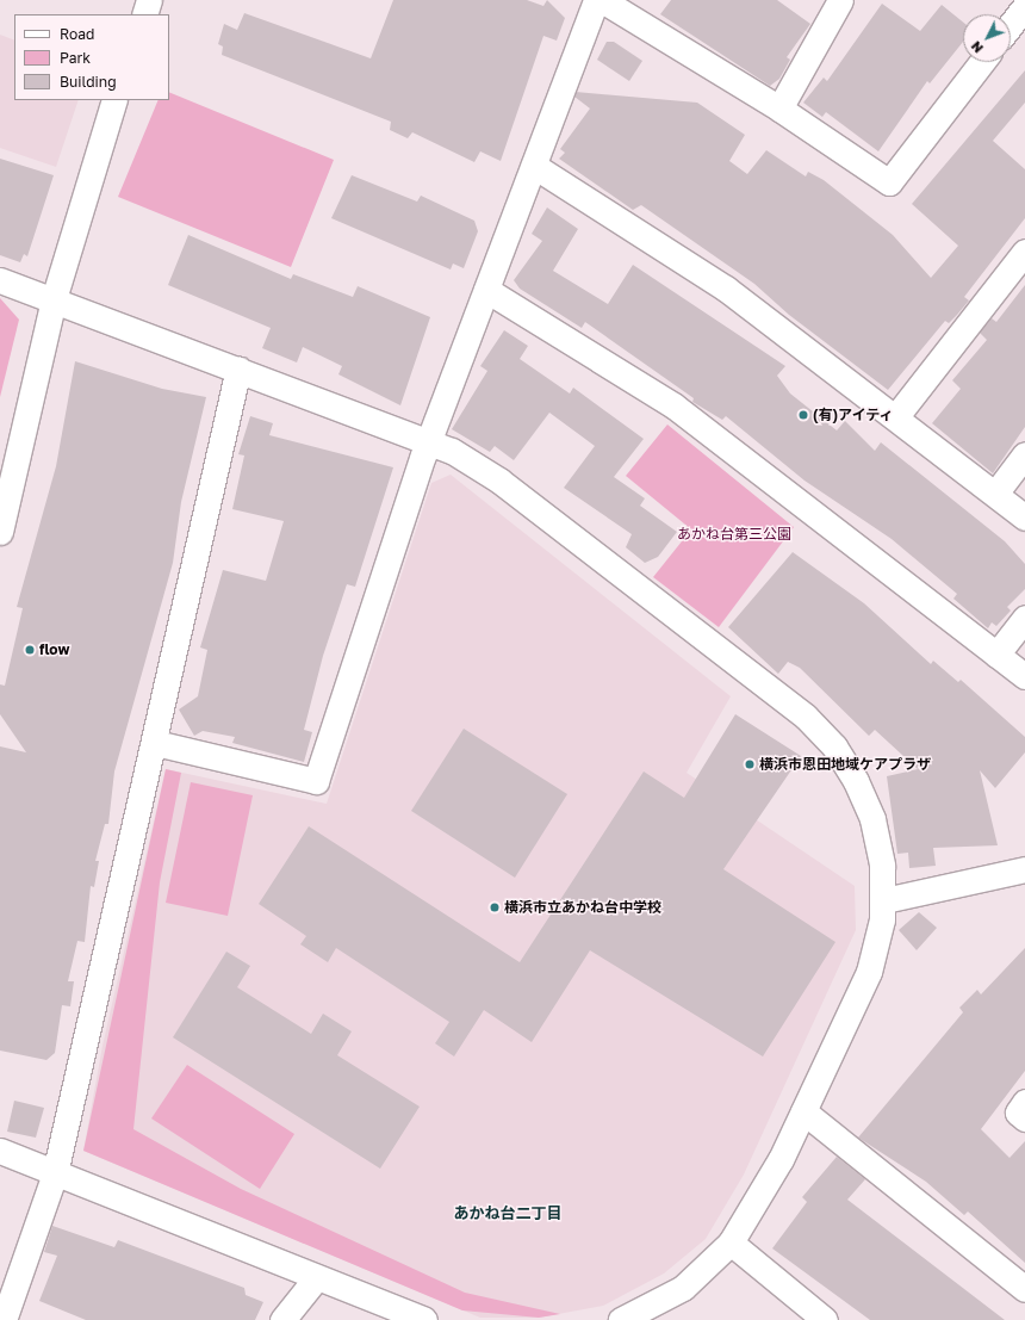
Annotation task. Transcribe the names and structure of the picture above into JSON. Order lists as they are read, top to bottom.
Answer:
{
  "districts": ["あかね台二丁目"],
  "parks": ["あかね台第三公園"],
  "places": [
    "(有)アイティ",
    "flow",
    "横浜市恩田地域ケアプラザ",
    "横浜市立あかね台中学校"
  ],
  "legend": ["Road", "Park", "Building"],
  "north": "bottom left"
}
